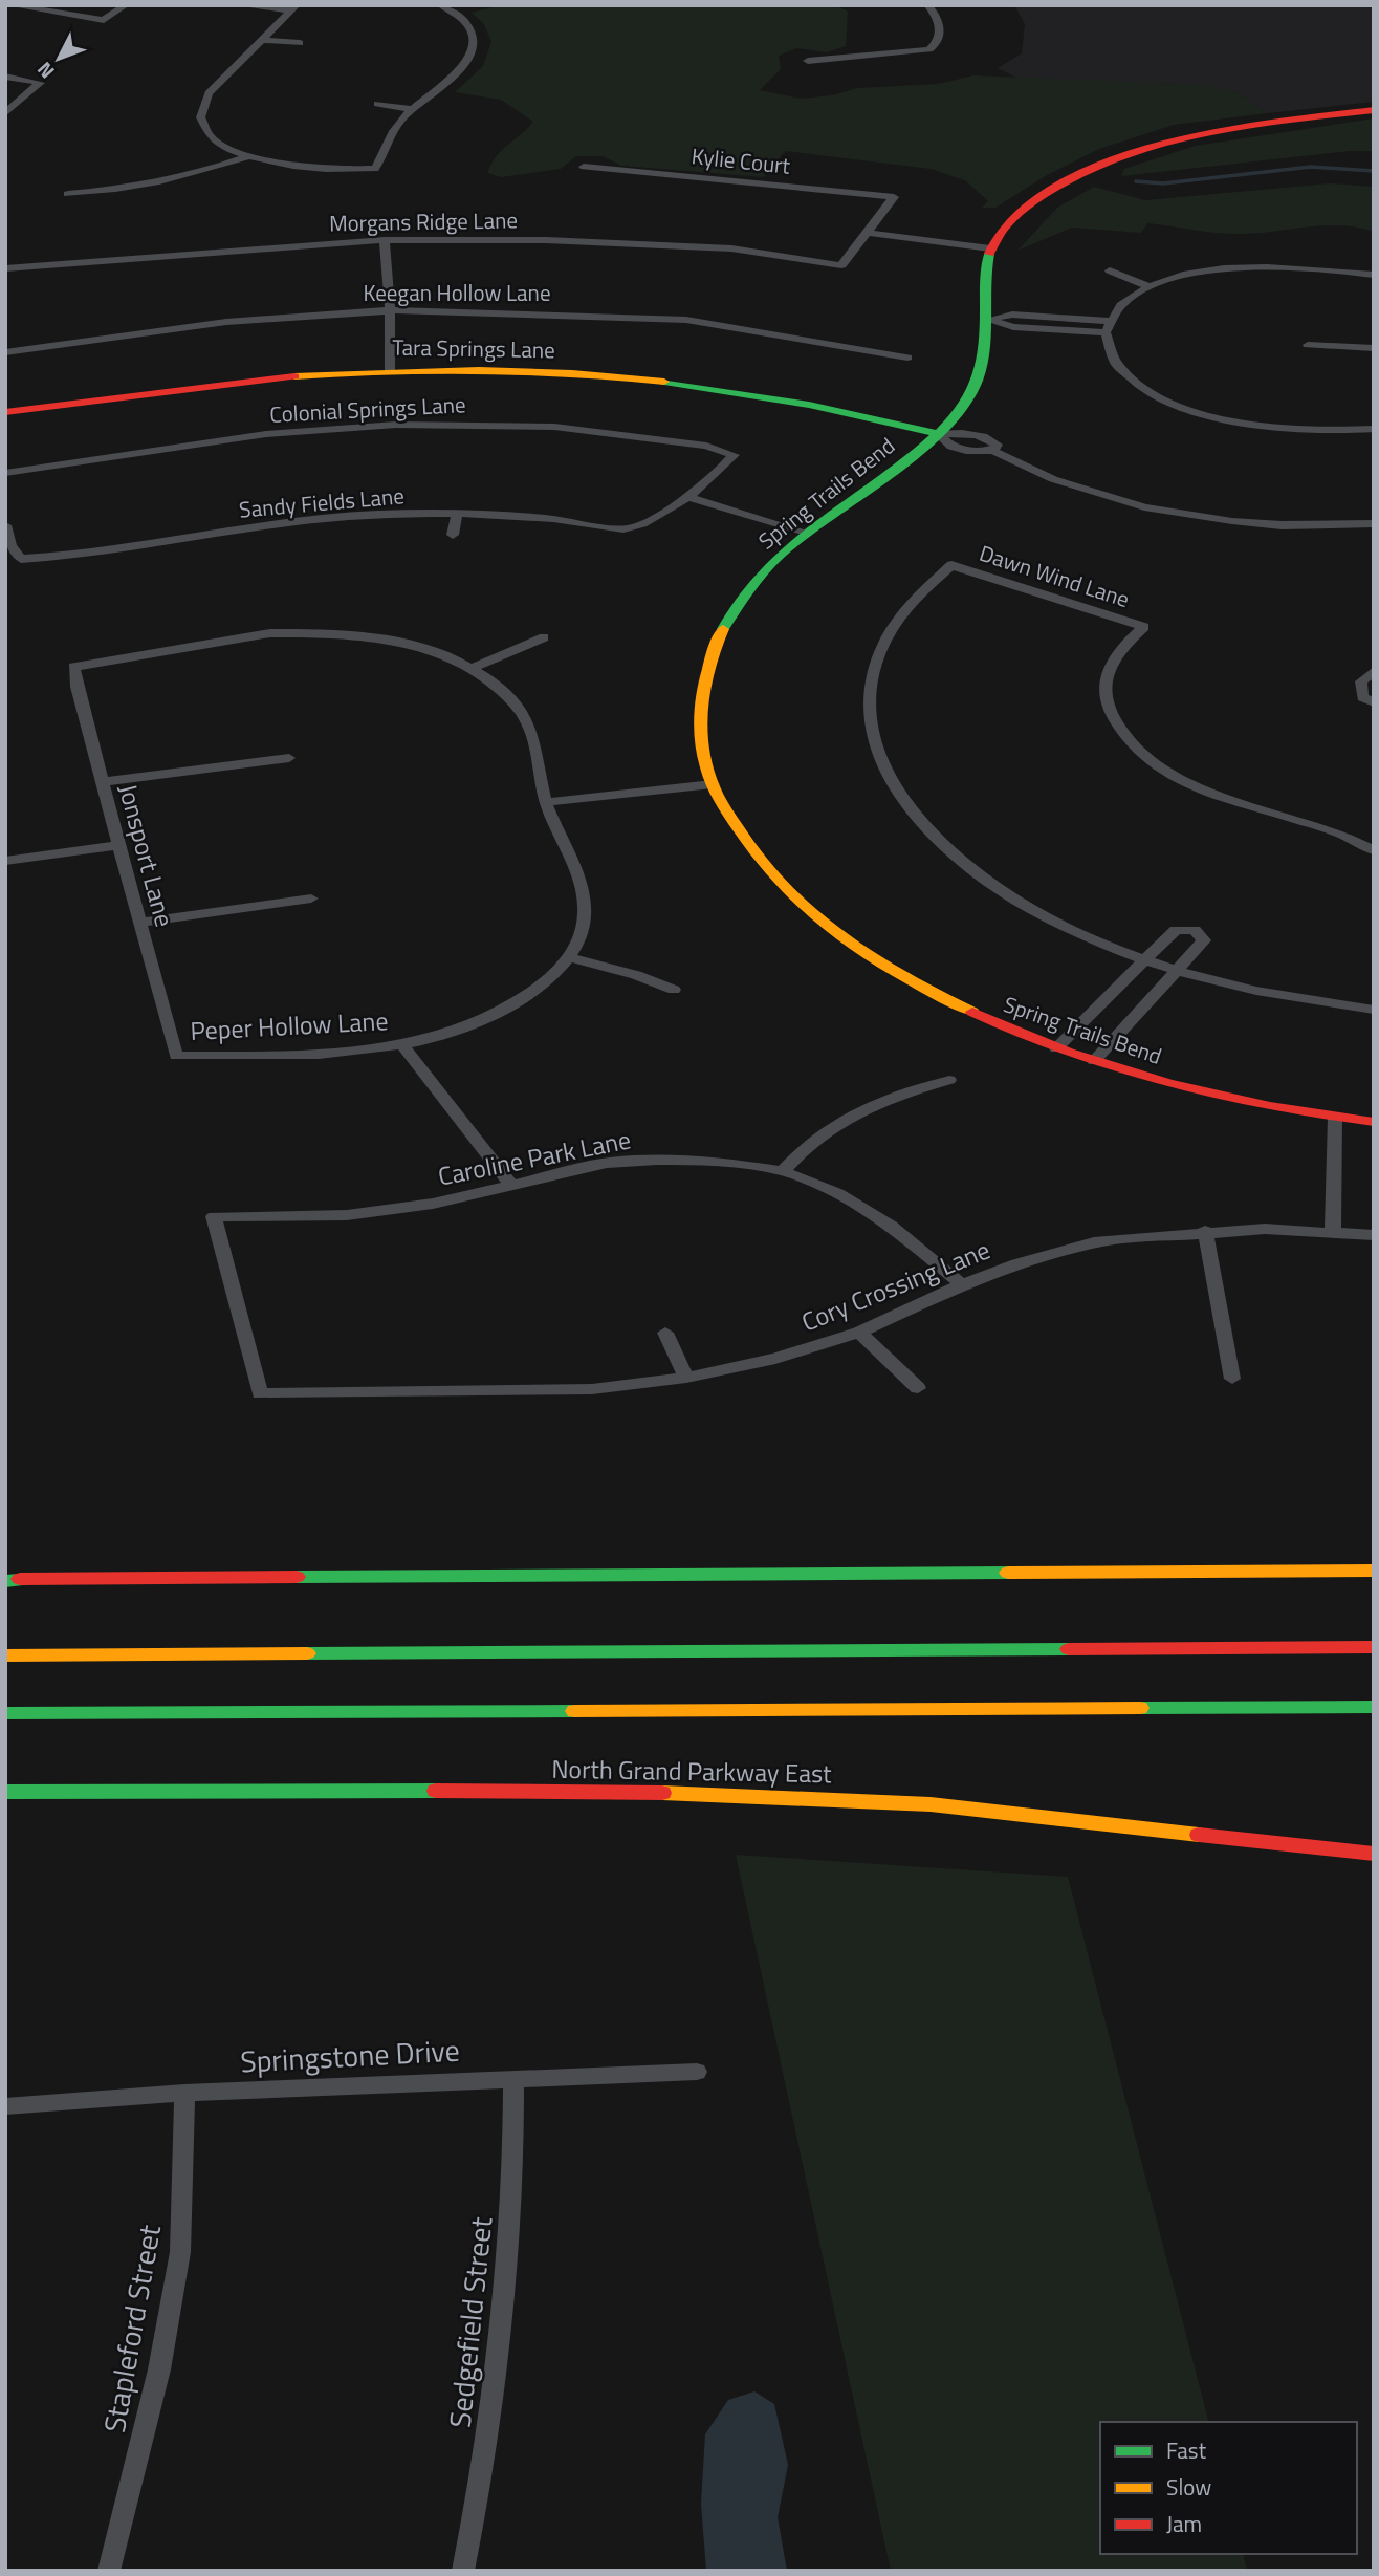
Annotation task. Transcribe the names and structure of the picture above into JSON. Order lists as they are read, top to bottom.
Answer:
{
  "streets": {
    "main road": ["Tara Springs Lane", "Spring Trails Bend", "North Grand Parkway East"],
    "street": [
      "Kylie Court",
      "Morgans Ridge Lane",
      "Keegan Hollow Lane",
      "Colonial Springs Lane",
      "Sandy Fields Lane",
      "Dawn Wind Lane",
      "Jonsport Lane",
      "Peper Hollow Lane",
      "Caroline Park Lane",
      "Cory Crossing Lane",
      "Springstone Drive",
      "Sedgefield Street",
      "Stapleford Street"
    ]
  },
  "crossings": [
    ["Kylie Court", "Morgans Ridge Lane"],
    ["Tara Springs Lane", "Spring Trails Bend"],
    ["Colonial Springs Lane", "Sandy Fields Lane"],
    ["Jonsport Lane", "Peper Hollow Lane"],
    ["Caroline Park Lane", "Cory Crossing Lane"],
    ["Springstone Drive", "Sedgefield Street"],
    ["Springstone Drive", "Stapleford Street"]
  ],
  "legend": ["Fast", "Slow", "Jam"],
  "north": "bottom left"
}
